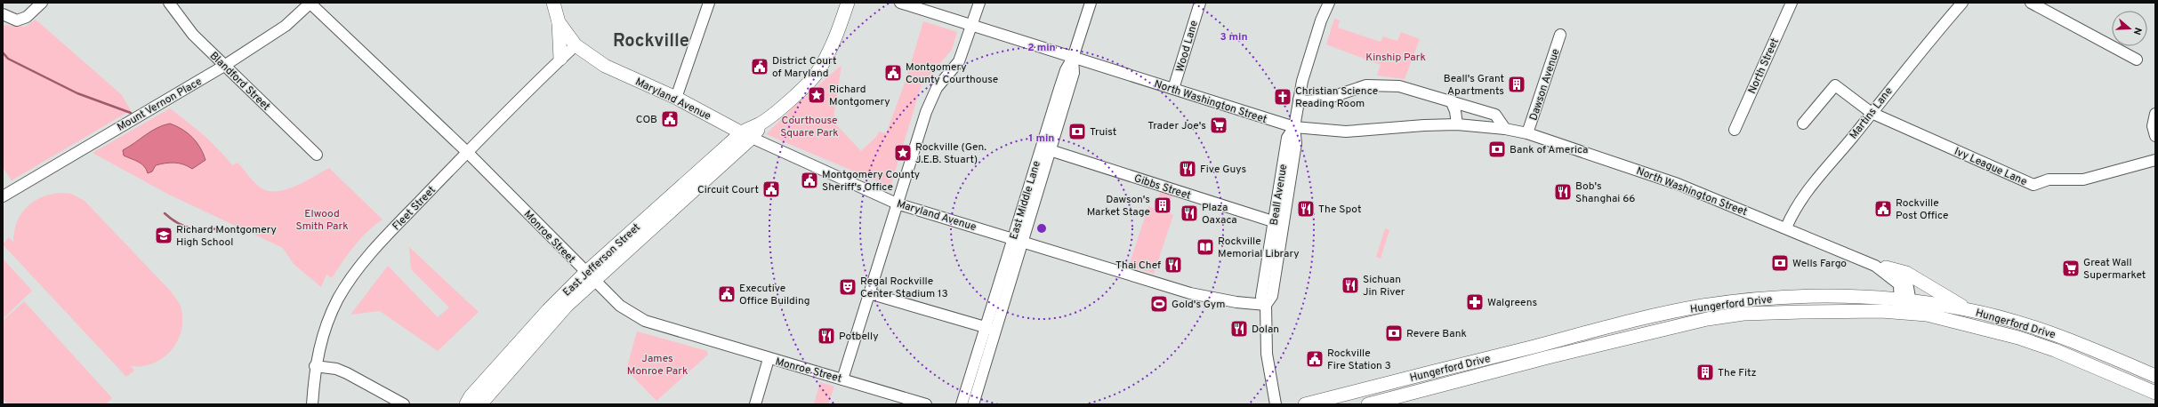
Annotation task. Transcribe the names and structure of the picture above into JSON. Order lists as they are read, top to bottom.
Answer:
{
  "streets": {
    "main road": ["Maryland Avenue", "East Jefferson Street", "Hungerford Drive"],
    "street": [
      "Wood Lane",
      "North Street",
      "Blandford Street",
      "Dawson Avenue",
      "North Washington Street",
      "Mount Vernon Place",
      "Martins Lane",
      "Ivy League Lane",
      "Gibbs Street",
      "Beall Avenue",
      "East Middle Lane",
      "Fleet Street",
      "Monroe Street"
    ]
  },
  "crossings": [
    ["Wood Lane", "North Washington Street"],
    ["Blandford Street", "Mount Vernon Place"],
    ["Dawson Avenue", "North Washington Street"],
    ["Maryland Avenue", "Beall Avenue"],
    ["Maryland Avenue", "East Middle Lane"],
    ["Maryland Avenue", "Fleet Street"],
    ["Maryland Avenue", "East Jefferson Street"],
    ["North Washington Street", "Martins Lane"],
    ["North Washington Street", "Beall Avenue"],
    ["North Washington Street", "East Middle Lane"],
    ["North Washington Street", "Hungerford Drive"],
    ["Mount Vernon Place", "Monroe Street"],
    ["Martins Lane", "Ivy League Lane"],
    ["Gibbs Street", "Beall Avenue"],
    ["Gibbs Street", "East Middle Lane"],
    ["Fleet Street", "Monroe Street"],
    ["Monroe Street", "East Jefferson Street"]
  ],
  "districts": ["Rockville"],
  "parks": [
    "Kinship Park",
    "Courthouse Square Park",
    "Elwood Smith Park",
    "James Monroe Park"
  ],
  "places": {
    "public building": [
      "District Court of Maryland",
      "Montgomery County Courthouse",
      "COB",
      "Montgomery County Sheriff's Office",
      "Circuit Court",
      "Rockville Post Office",
      "Executive Office Building",
      "Rockville Fire Station 3"
    ],
    "building": ["Beall's Grant Apartments", "Dawson's Market Stage", "The Fitz"],
    "place": ["Richard Montgomery", "Rockville (Gen. J.E.B. Stuart)"],
    "church": ["Christian Science Reading Room"],
    "supermarket": ["Trader Joe's", "Great Wall Supermarket"],
    "bank": [
      "Truist",
      "Bank of America",
      "Wells Fargo",
      "Revere Bank"
    ],
    "restaurant": [
      "Five Guys",
      "Bob's Shanghai 66",
      "The Spot",
      "Plaza Oaxaca",
      "Thai Chef",
      "Sichuan Jin River",
      "Dolan",
      "Potbelly"
    ],
    "school or university": ["Richard Montgomery High School"],
    "library": ["Rockville Memorial Library"],
    "theatre": ["Regal Rockville Center Stadium 13"],
    "pharmacy": ["Walgreens"],
    "sports": ["Gold's Gym"]
  },
  "north": "right",
  "rings": ["3 min", "2 min", "1 min"]
}
